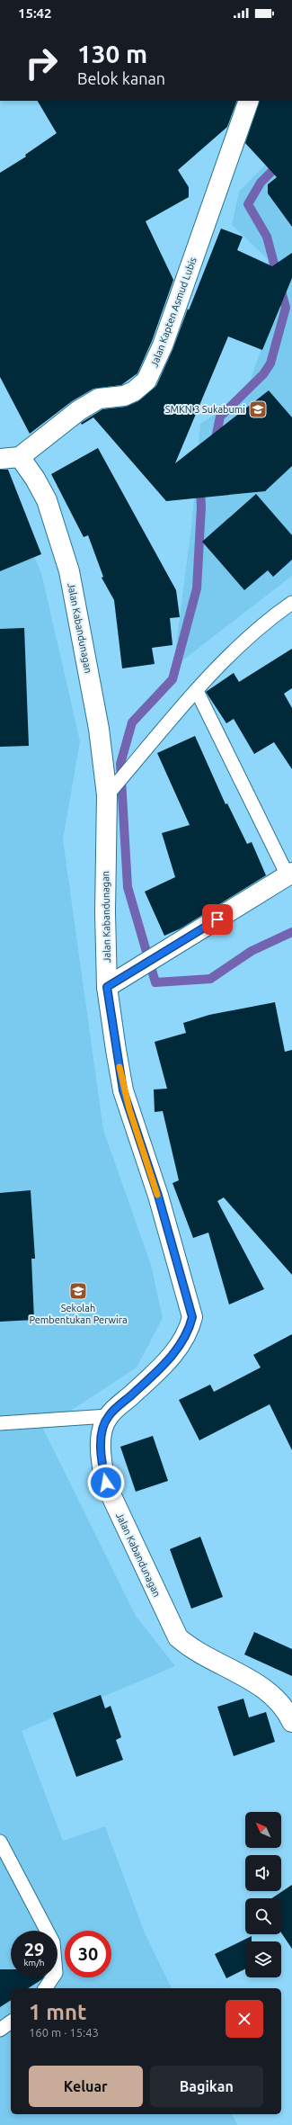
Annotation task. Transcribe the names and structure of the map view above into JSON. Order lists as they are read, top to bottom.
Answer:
{
  "streets": {
    "street": ["Jalan Kapten Asmud Lubis", "Jalan Kabandunagan"]
  },
  "crossings": [
    ["Jalan Kapten Asmud Lubis", "Jalan Kabandunagan"]
  ],
  "places": {
    "school or university": ["SMKN 3 Sukabumi", "Sekolah Pembentukan Perwira"]
  },
  "north": "top left",
  "page": {
    "status": "15:42",
    "turn": ["130 m", "Belok kanan"],
    "speed": "29 km/h",
    "limit": "30",
    "heading": ["1 mnt", "160 m · 15:43"],
    "buttons": ["Keluar", "Bagikan"]
  }
}
